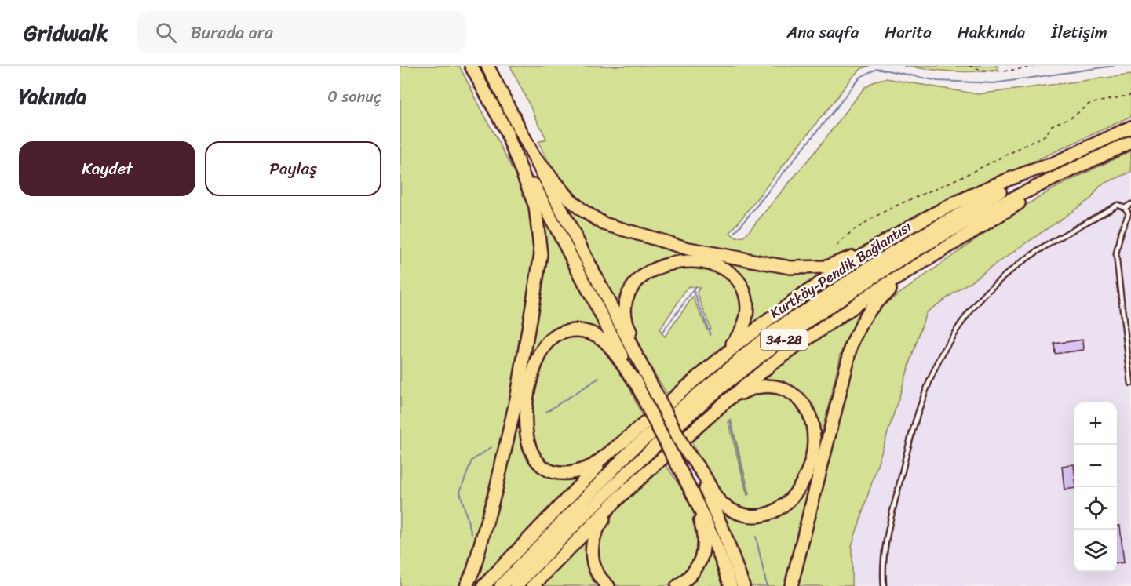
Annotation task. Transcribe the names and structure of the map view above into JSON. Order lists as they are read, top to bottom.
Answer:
{
  "streets": {
    "highway": ["Kurtköy-Pendik Bağlantısı", "34-28"]
  },
  "page": {
    "header": "Gridwalk",
    "search": "Burada ara",
    "nav": [
      "Ana sayfa",
      "Harita",
      "Hakkında",
      "İletişim"
    ],
    "heading": ["Yakında", "0 sonuç"],
    "buttons": ["Kaydet", "Paylaş"],
    "map_buttons": ["+", "−"]
  }
}
